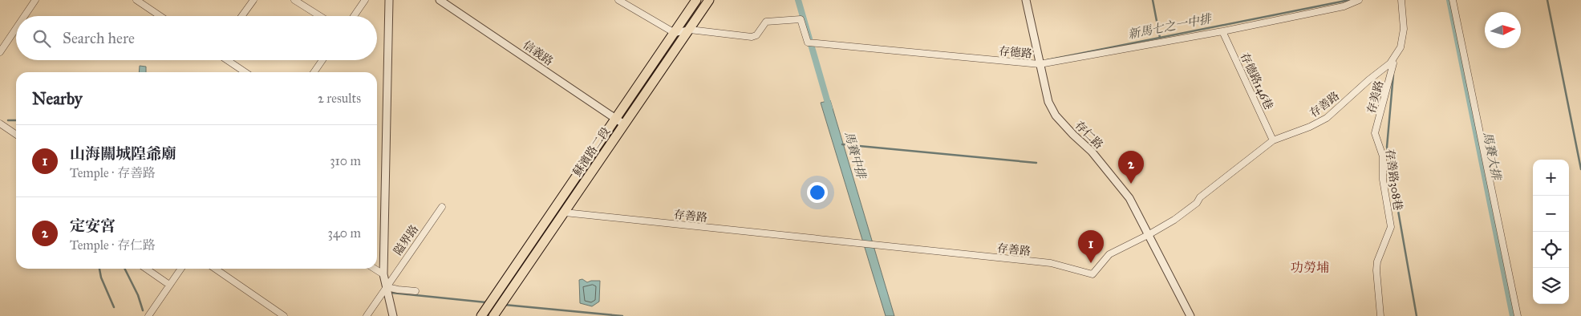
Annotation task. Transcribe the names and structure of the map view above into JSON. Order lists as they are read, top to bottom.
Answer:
{
  "streets": {
    "main road": ["蘇濱路二段"],
    "street": [
      "存德路",
      "信義路",
      "存德路146巷",
      "存美路",
      "存善路",
      "存仁路",
      "存善路308巷",
      "隘界路"
    ]
  },
  "crossings": [
    ["存德路", "存德路146巷"],
    ["存德路", "存仁路"],
    ["存德路", "蘇濱路二段"],
    ["信義路", "蘇濱路二段"],
    ["存德路146巷", "存善路"],
    ["存美路", "存善路"],
    ["存美路", "存善路308巷"],
    ["存善路", "存仁路"],
    ["存善路", "蘇濱路二段"]
  ],
  "districts": ["功勞埔"],
  "water": ["新馬七之一中排", "馬賽中排", "馬賽大排"],
  "north": "right",
  "page": {
    "search": "Search here",
    "heading": ["Nearby", "2 results"],
    "list": [
      {
        "mark": "1",
        "name": "山海關城隍爺廟",
        "note": "Temple · 存善路",
        "value": "310 m"
      },
      {
        "mark": "2",
        "name": "定安宮",
        "note": "Temple · 存仁路",
        "value": "340 m"
      }
    ],
    "pins": ["2", "1"],
    "map_buttons": ["+", "−"]
  }
}
